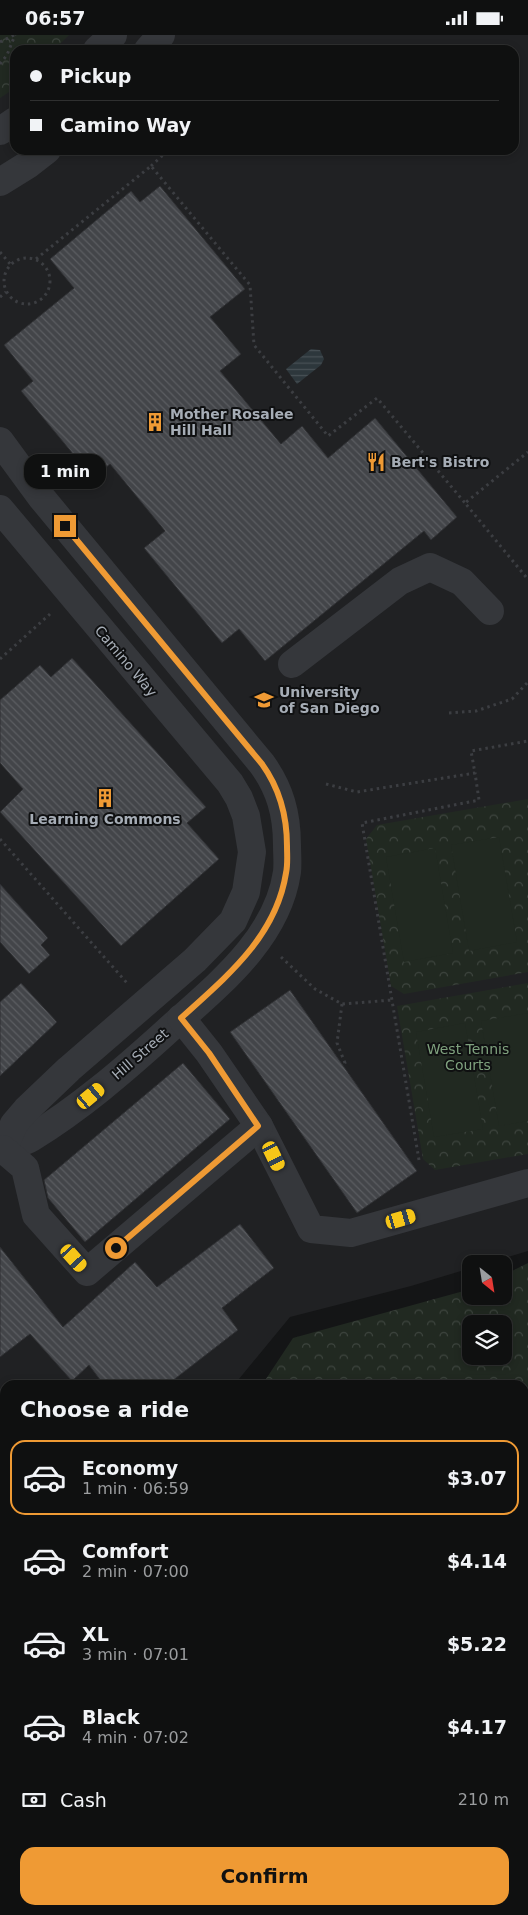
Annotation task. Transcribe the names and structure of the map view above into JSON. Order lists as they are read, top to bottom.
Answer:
{
  "streets": {
    "street": ["Camino Way", "Hill Street"]
  },
  "crossings": [
    ["Camino Way", "Hill Street"]
  ],
  "parks": ["West Tennis Courts"],
  "places": {
    "building": ["Mother Rosalee Hill Hall", "Learning Commons"],
    "restaurant": ["Bert's Bistro"],
    "school or university": ["University of San Diego"]
  },
  "north": "bottom right",
  "page": {
    "status": "06:57",
    "banner": ["Pickup", "Camino Way"],
    "bubble": "1 min",
    "heading": "Choose a ride",
    "list": [
      {
        "name": "Economy",
        "note": "1 min · 06:59",
        "value": "$3.07"
      },
      {
        "name": "Comfort",
        "note": "2 min · 07:00",
        "value": "$4.14"
      },
      {
        "name": "XL",
        "note": "3 min · 07:01",
        "value": "$5.22"
      },
      {
        "name": "Black",
        "note": "4 min · 07:02",
        "value": "$4.17"
      }
    ],
    "pay": ["Cash", "210 m"],
    "buttons": "Confirm"
  }
}
